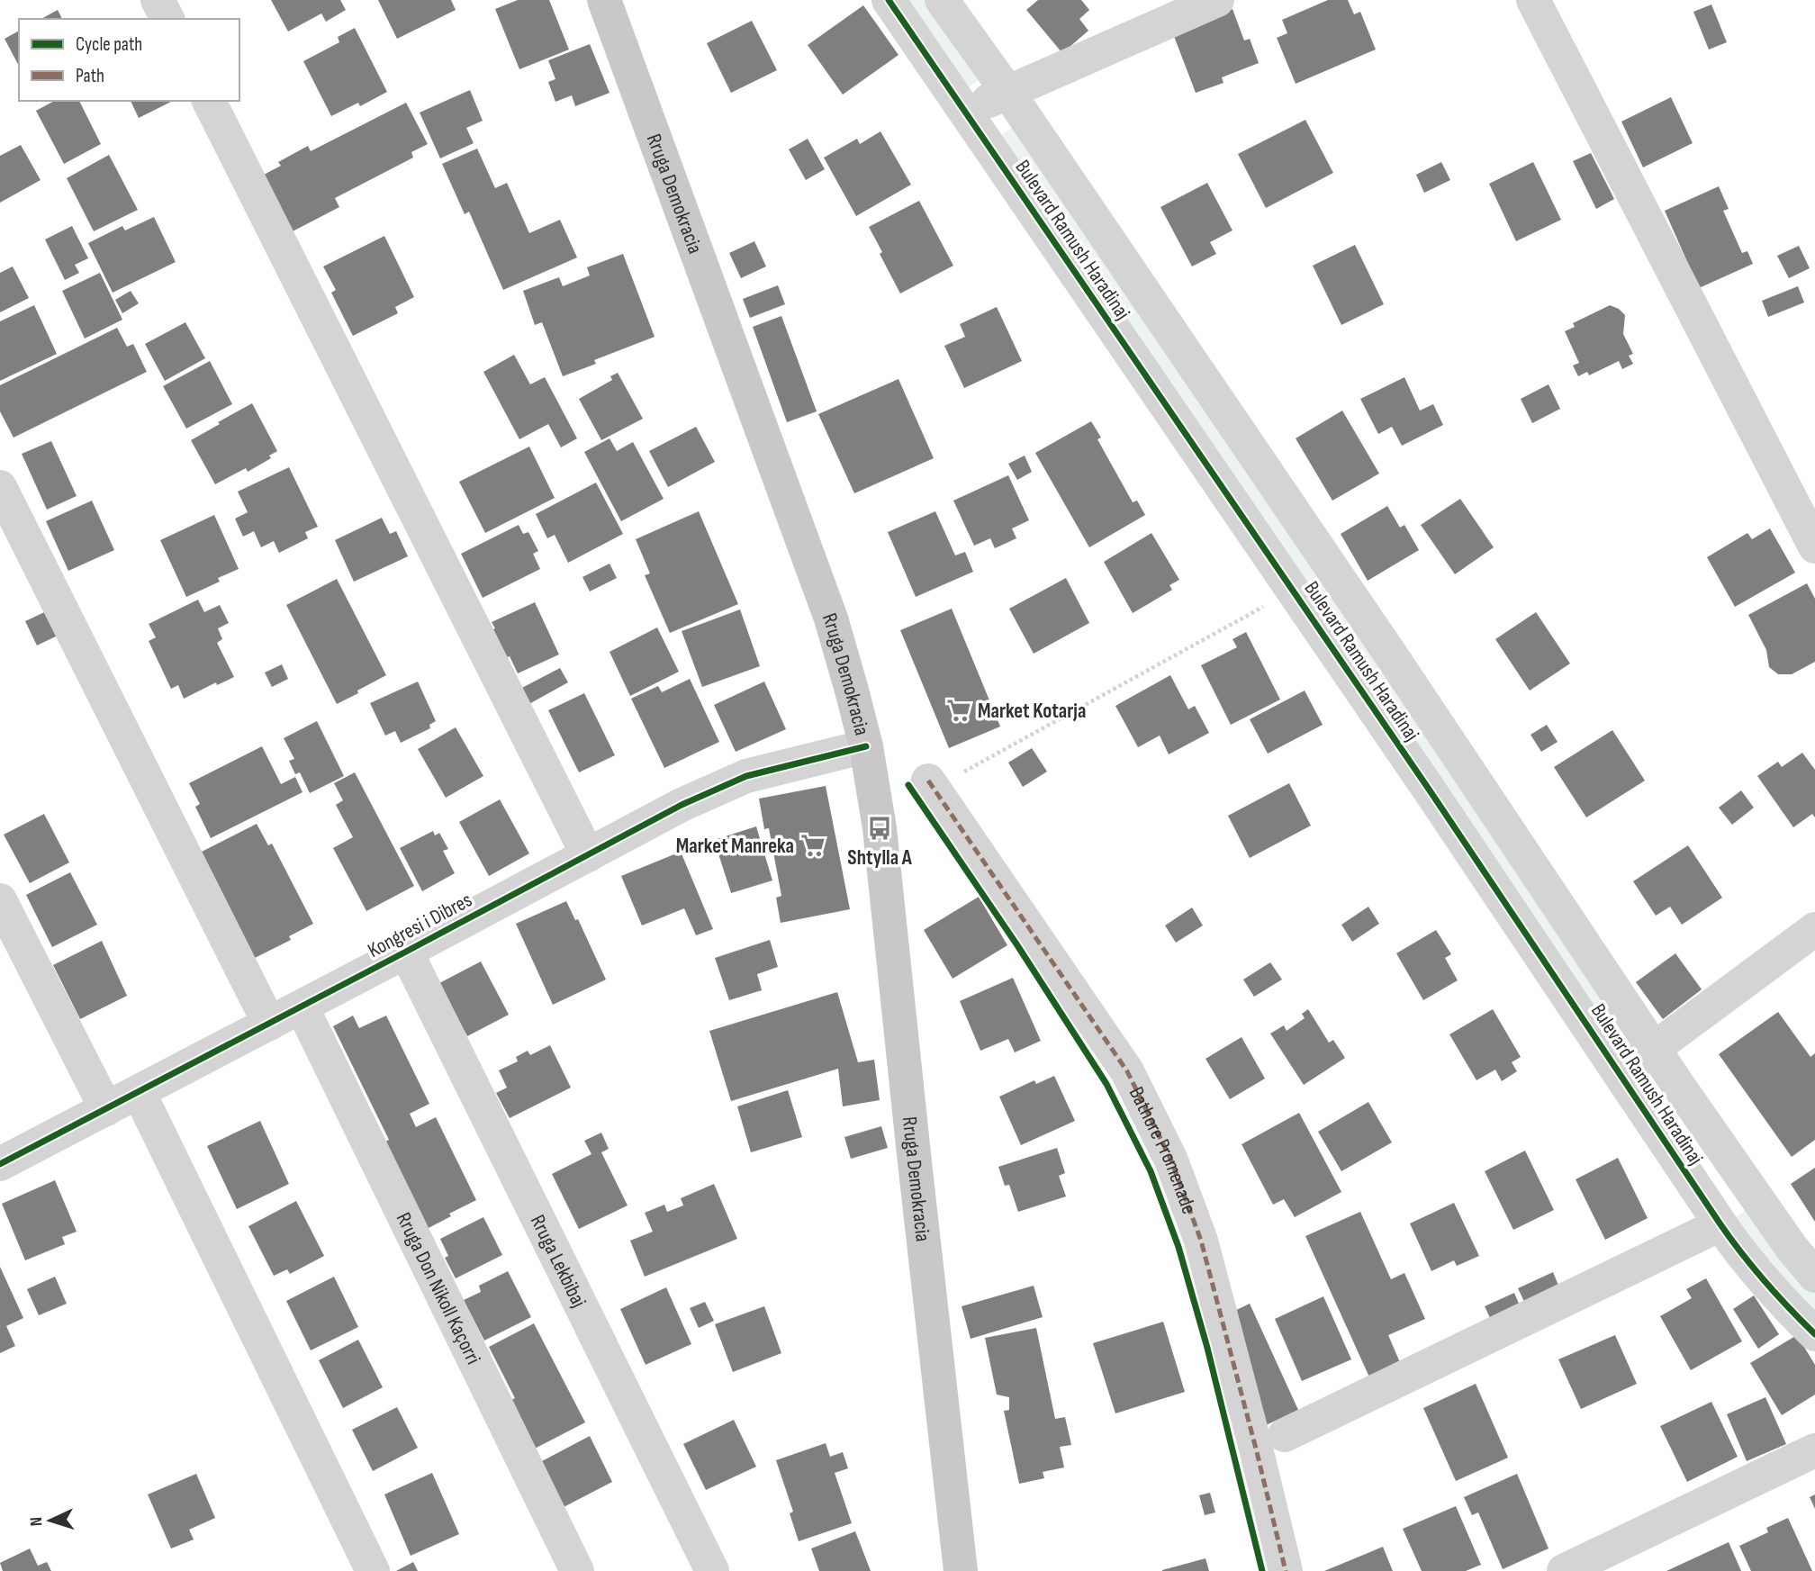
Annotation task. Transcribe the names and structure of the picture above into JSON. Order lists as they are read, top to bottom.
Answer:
{
  "streets": {
    "main road": ["Rruga Demokracia"],
    "street": [
      "Bulevard Ramush Haradinaj",
      "Kongresi i Dibres",
      "Bathore Promenade",
      "Rruga Lekbibaj",
      "Rruga Don Nikoll Kaçorri"
    ]
  },
  "crossings": [
    ["Rruga Demokracia", "Kongresi i Dibres"],
    ["Kongresi i Dibres", "Rruga Lekbibaj"],
    ["Kongresi i Dibres", "Rruga Don Nikoll Kaçorri"]
  ],
  "places": {
    "supermarket": ["Market Kotarja", "Market Manreka"],
    "bus stop": ["Shtylla A"]
  },
  "legend": ["Cycle path", "Path"],
  "north": "left"
}
